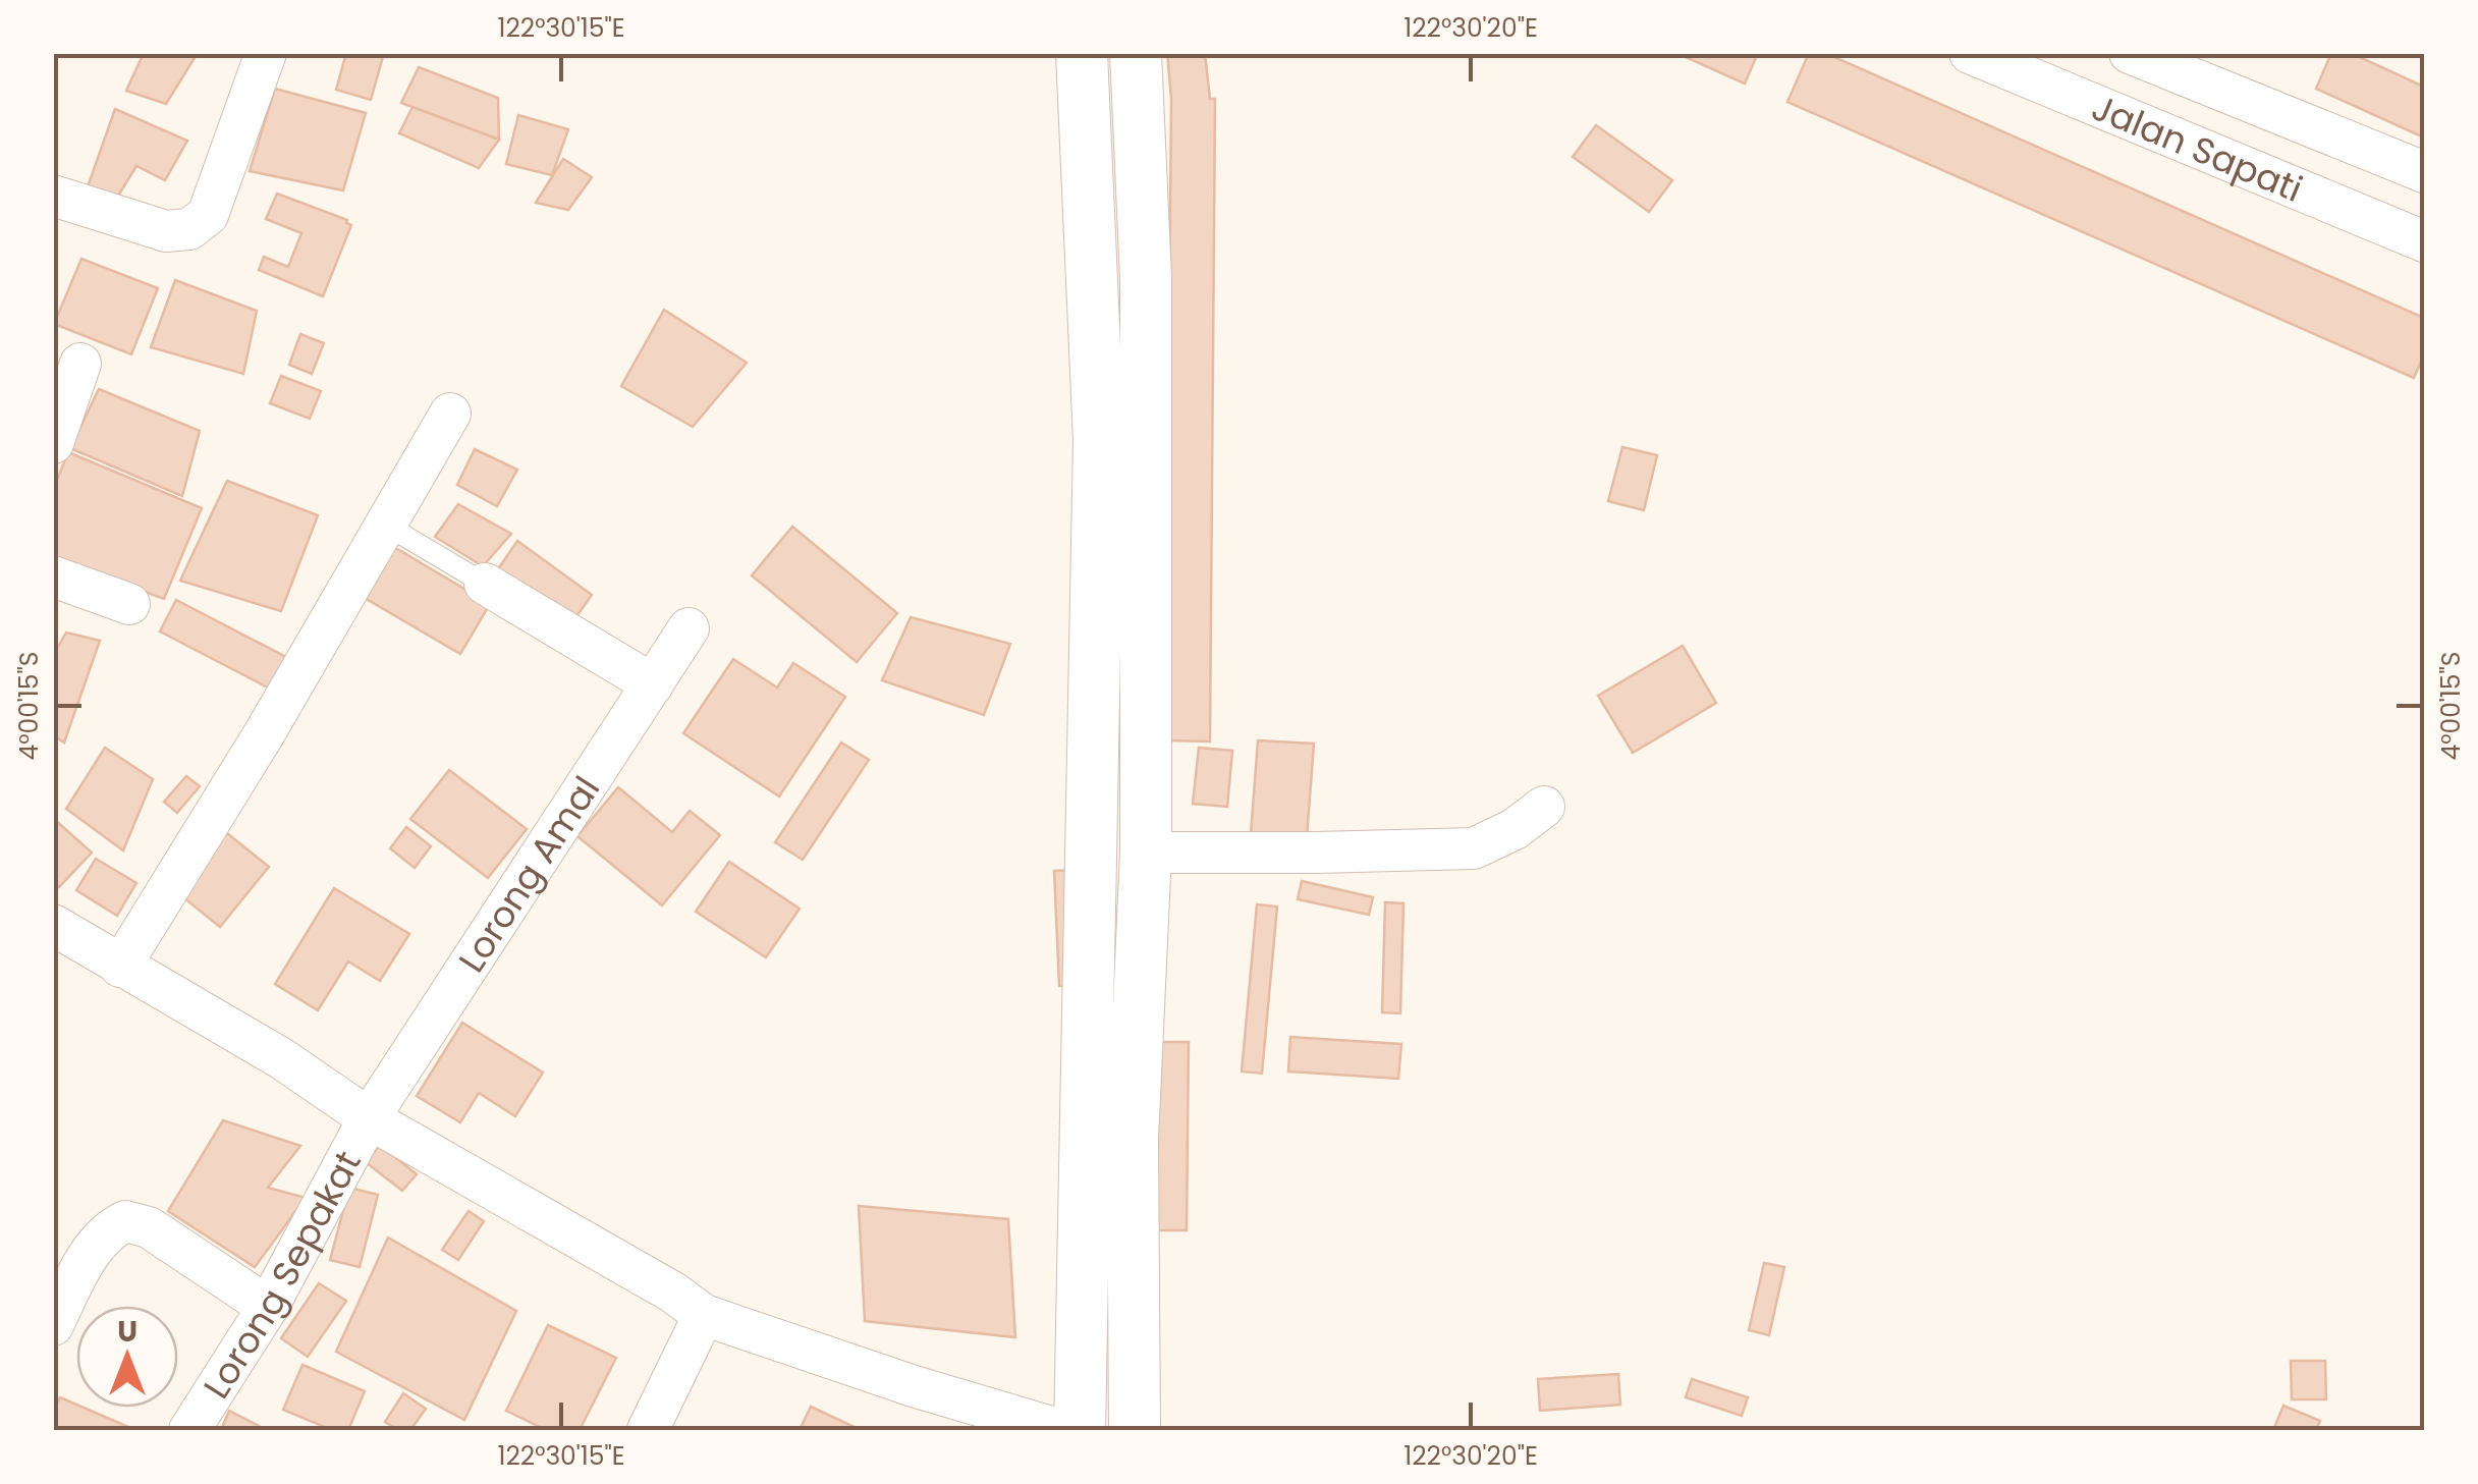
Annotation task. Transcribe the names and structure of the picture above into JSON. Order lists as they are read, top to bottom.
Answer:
{
  "streets": {
    "street": ["Jalan Sapati", "Lorong Amal", "Lorong Sepakat"]
  },
  "crossings": [
    ["Lorong Amal", "Lorong Sepakat"]
  ],
  "north": "top",
  "coordinates": ["122°30'15\"E", "122°30'20\"E", "4°00'15\"S"]
}
